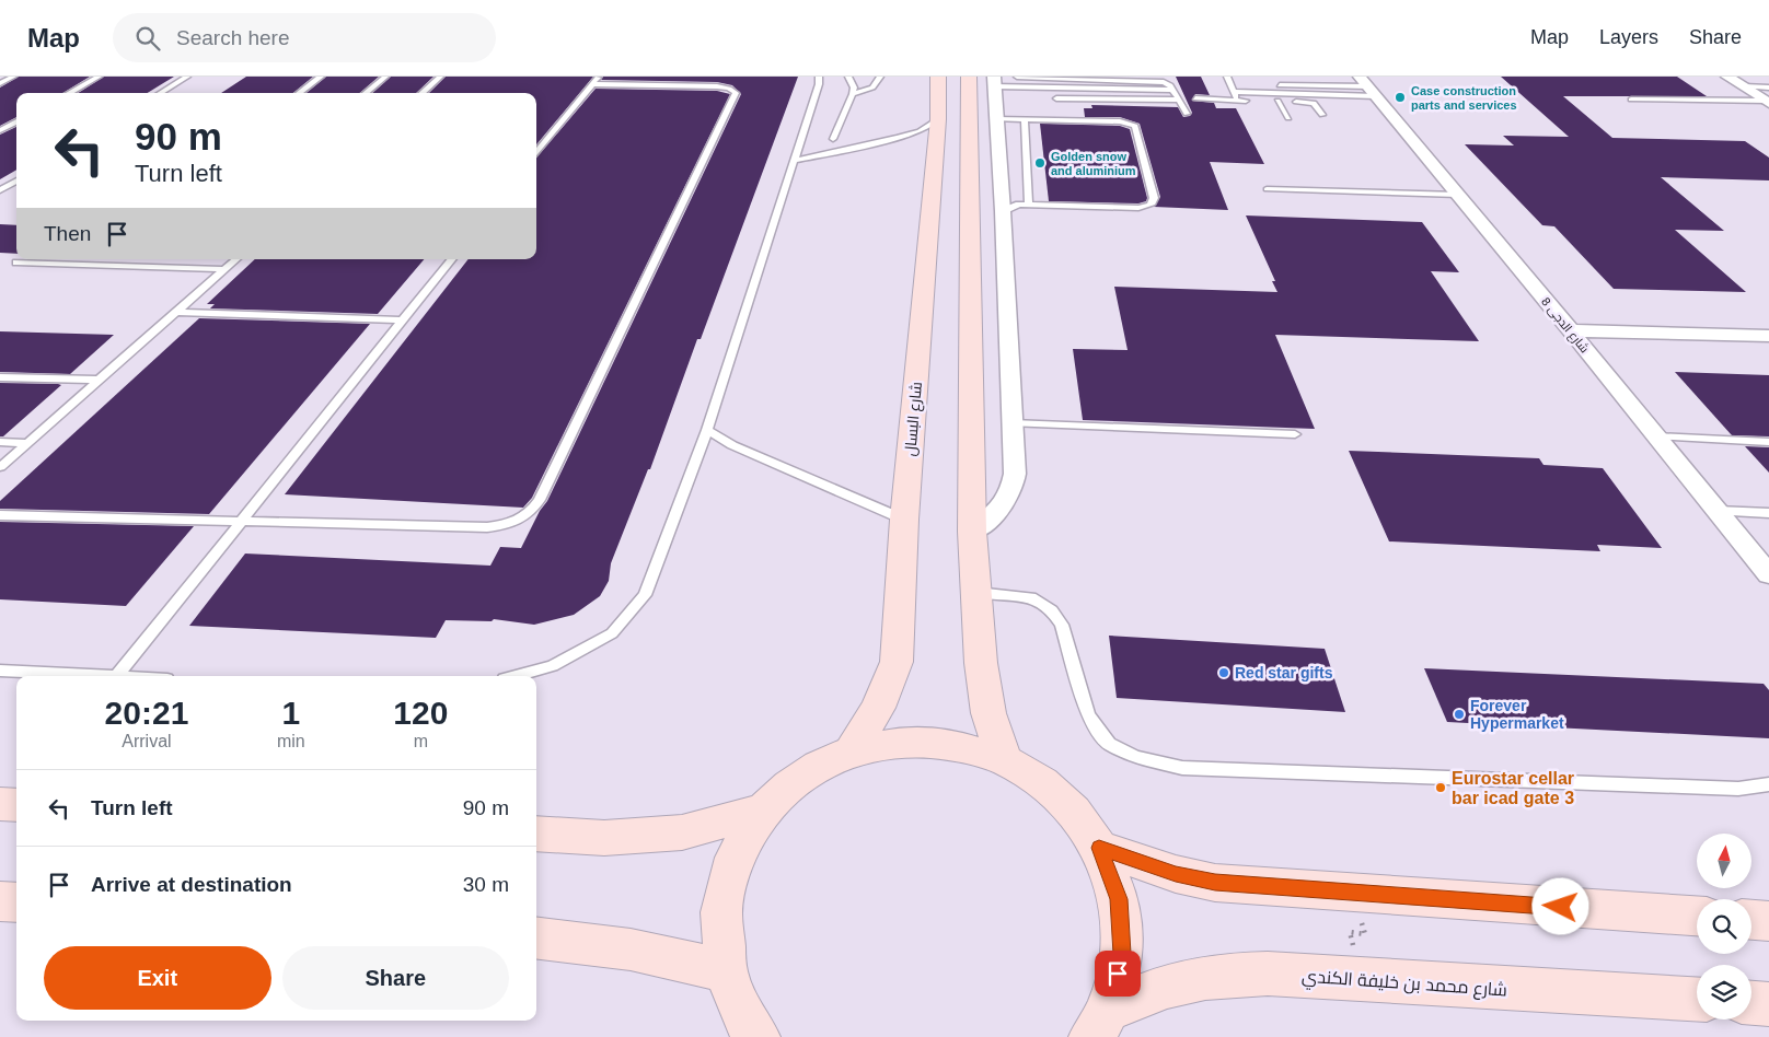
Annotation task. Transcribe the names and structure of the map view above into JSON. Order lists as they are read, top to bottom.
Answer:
{
  "streets": {
    "street": ["شارع الدجى 8", "شارع البسال", "شارع محمد بن خليفة الكندي"]
  },
  "places": [
    "Case construction parts and services",
    "Golden snow and aluminium",
    "Red star gifts",
    "Forever Hypermarket",
    "Eurostar cellar bar icad gate 3"
  ],
  "north": "top",
  "page": {
    "header": "Map",
    "search": "Search here",
    "nav": ["Map", "Layers", "Share"],
    "turn": ["90 m", "Turn left"],
    "then": "Then",
    "eta": [
      "20:21",
      "Arrival",
      "1",
      "min",
      "120",
      "m"
    ],
    "list": [
      {
        "name": "Turn left",
        "value": "90 m"
      },
      {
        "name": "Arrive at destination",
        "value": "30 m"
      }
    ],
    "buttons": ["Exit", "Share"]
  }
}
